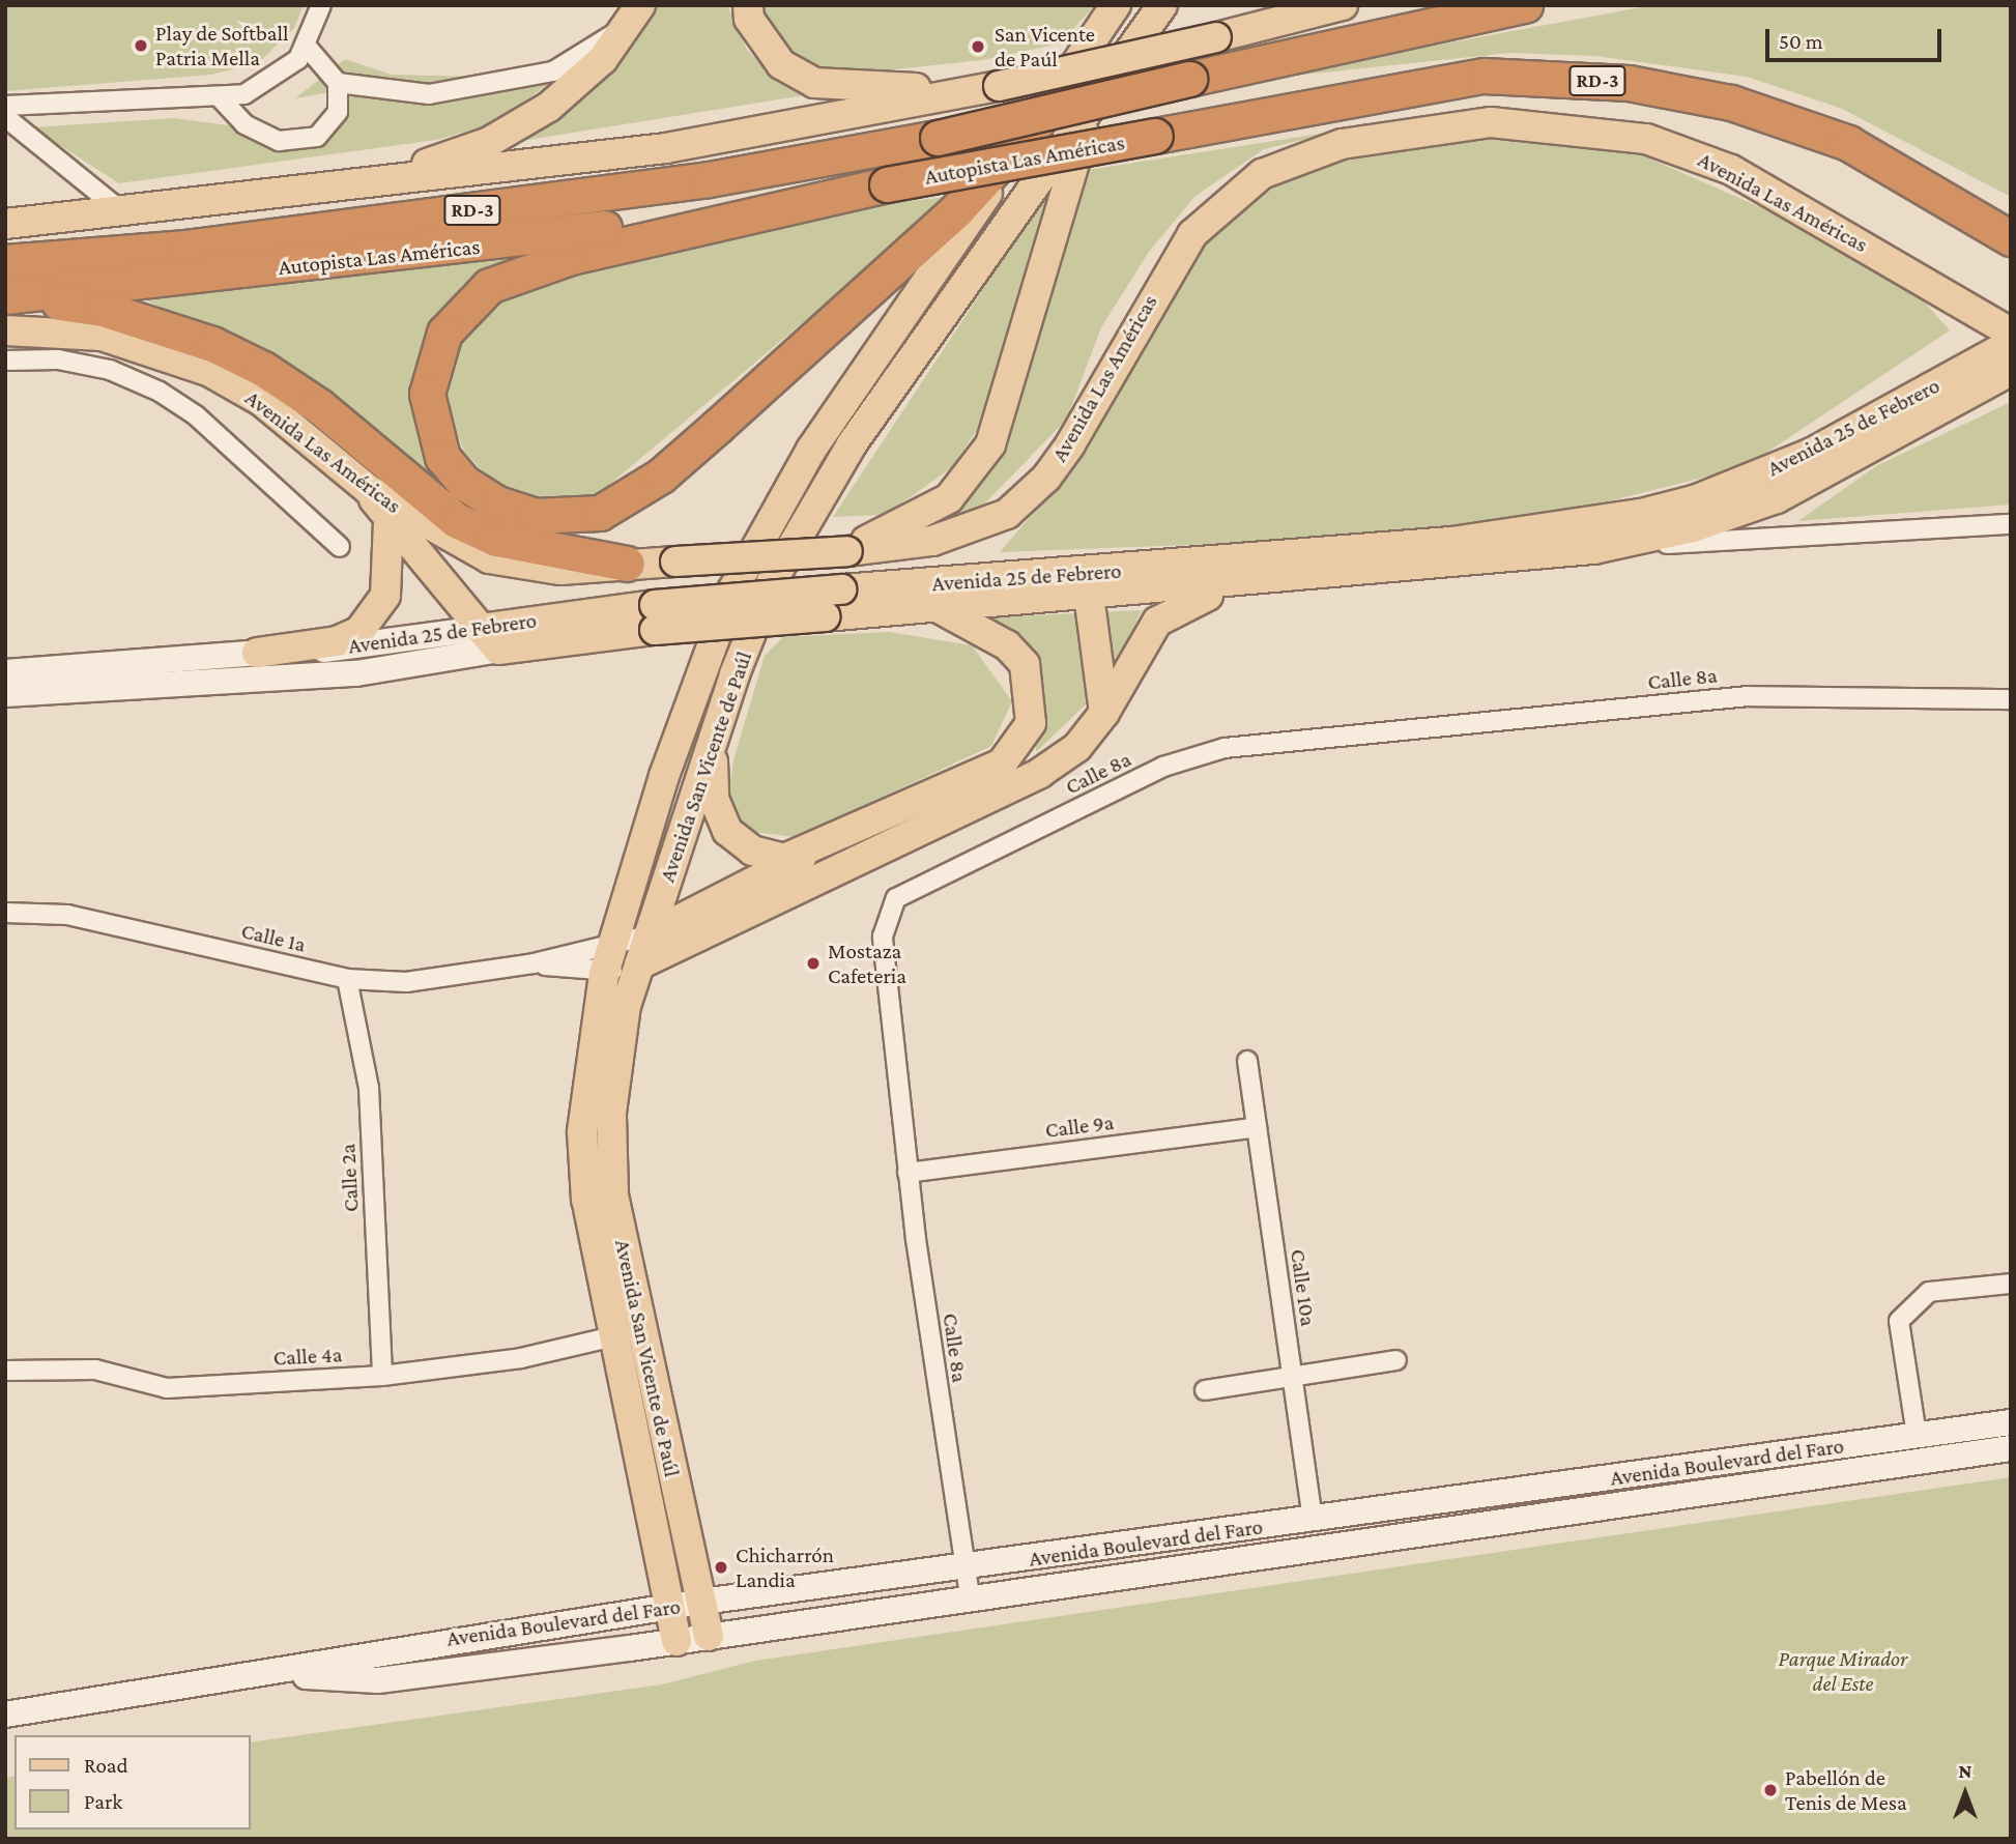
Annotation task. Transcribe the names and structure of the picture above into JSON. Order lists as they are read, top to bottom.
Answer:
{
  "streets": {
    "highway": ["RD-3", "Autopista Las Américas"],
    "main road": ["Avenida Las Américas", "Avenida 25 de Febrero", "Avenida San Vicente de Paúl"],
    "street": [
      "Calle 8a",
      "Calle 1a",
      "Calle 9a",
      "Calle 2a",
      "Calle 10a",
      "Calle 4a",
      "Avenida Boulevard del Faro"
    ]
  },
  "crossings": [
    ["Calle 8a", "Calle 9a"],
    ["Calle 8a", "Avenida Boulevard del Faro"],
    ["Avenida San Vicente de Paúl", "Calle 1a"],
    ["Avenida San Vicente de Paúl", "Calle 4a"],
    ["Avenida San Vicente de Paúl", "Avenida Boulevard del Faro"],
    ["Calle 1a", "Calle 2a"],
    ["Calle 9a", "Calle 10a"],
    ["Calle 2a", "Calle 4a"],
    ["Calle 10a", "Avenida Boulevard del Faro"]
  ],
  "parks": ["Parque Mirador del Este"],
  "places": [
    "Play de Softball Patria Mella",
    "San Vicente de Paúl",
    "Mostaza Cafeteria",
    "Chicharrón Landia",
    "Pabellón de Tenis de Mesa"
  ],
  "legend": ["Road", "Park"],
  "scale_bar": "50 m",
  "north": "top"
}
